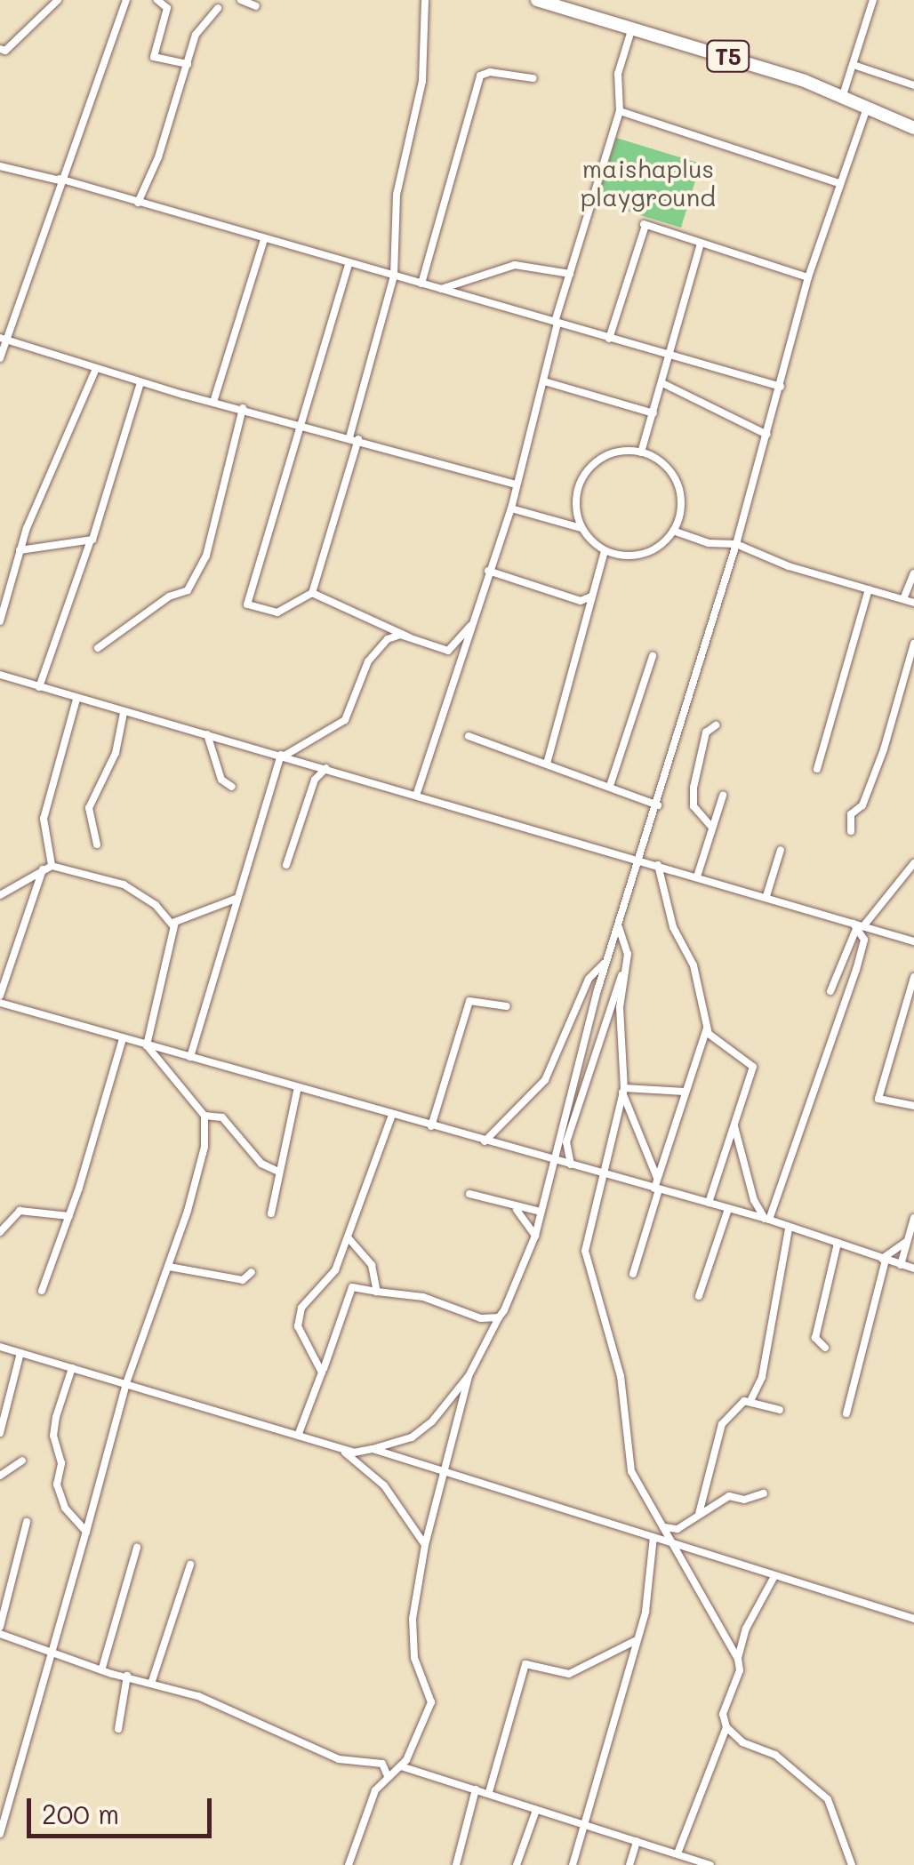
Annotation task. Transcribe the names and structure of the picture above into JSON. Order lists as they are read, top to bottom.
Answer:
{
  "streets": {
    "highway": ["T5"]
  },
  "parks": ["maishaplus playground"],
  "scale_bar": "200 m"
}
